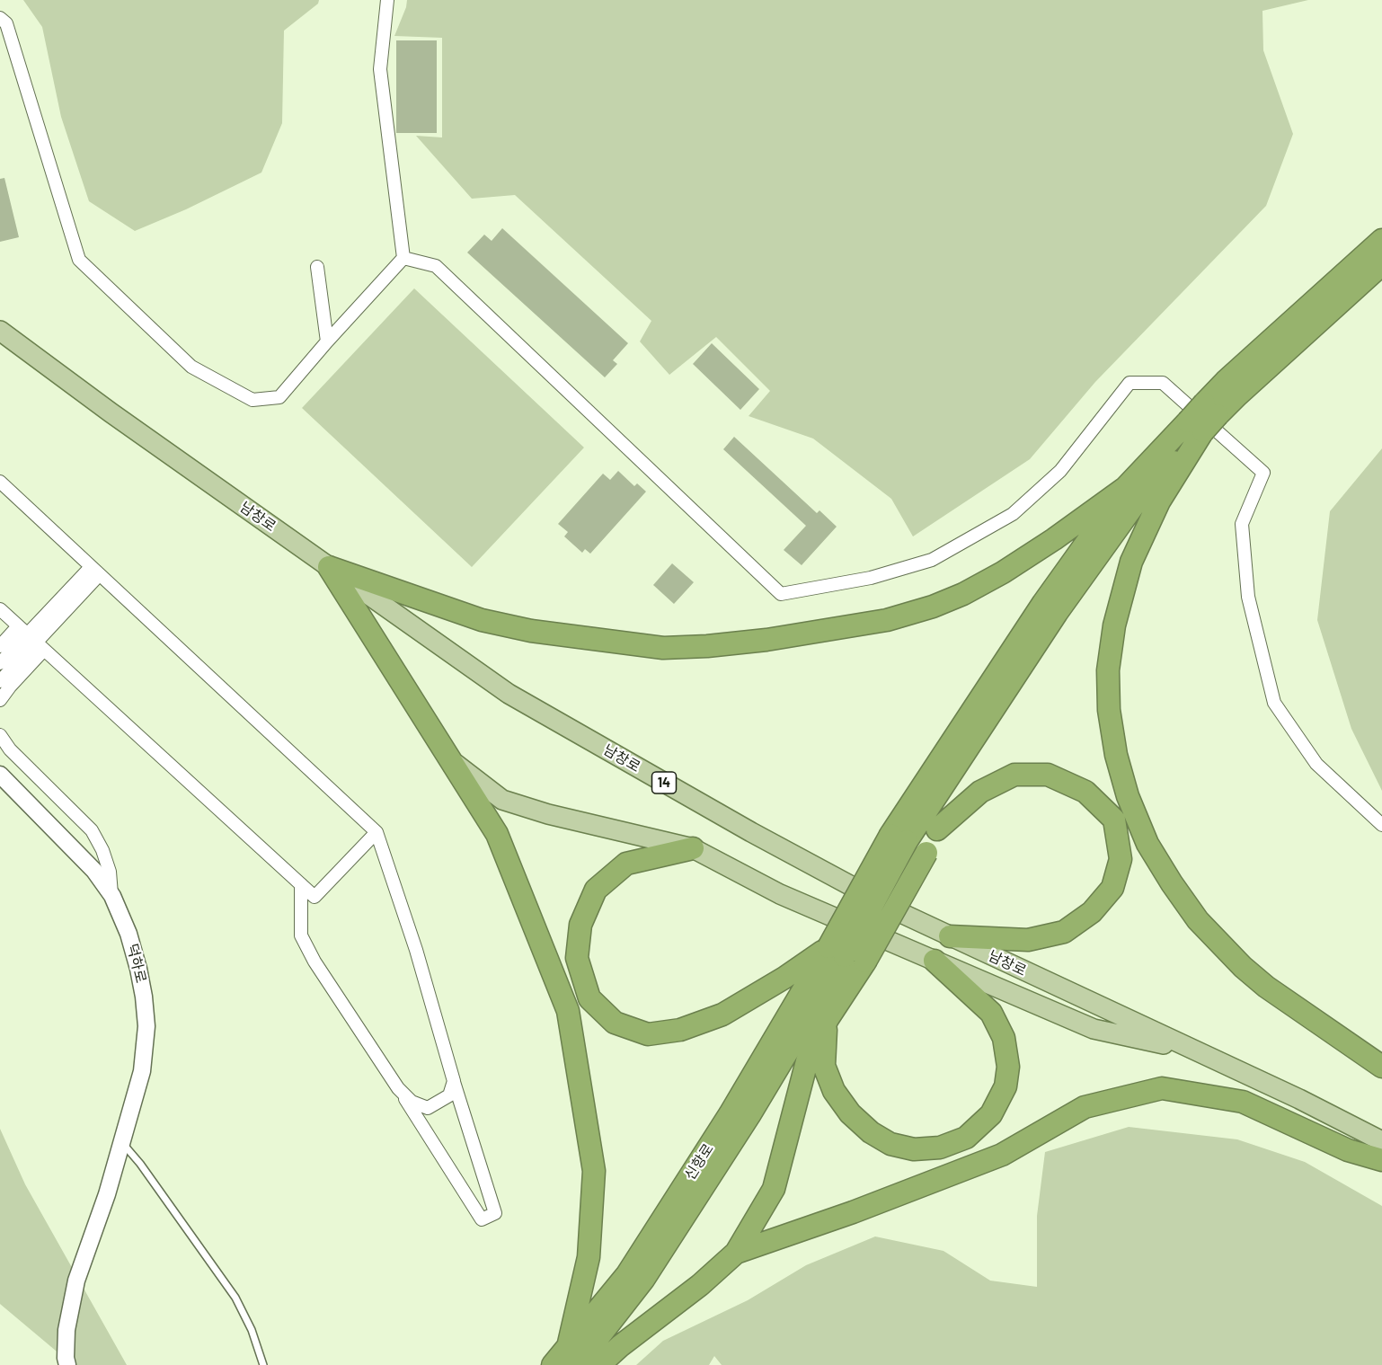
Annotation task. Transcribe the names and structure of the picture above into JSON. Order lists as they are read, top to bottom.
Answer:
{
  "streets": {
    "highway": ["신항로"],
    "main road": ["남창로", "14", "덕하로"]
  }
}
